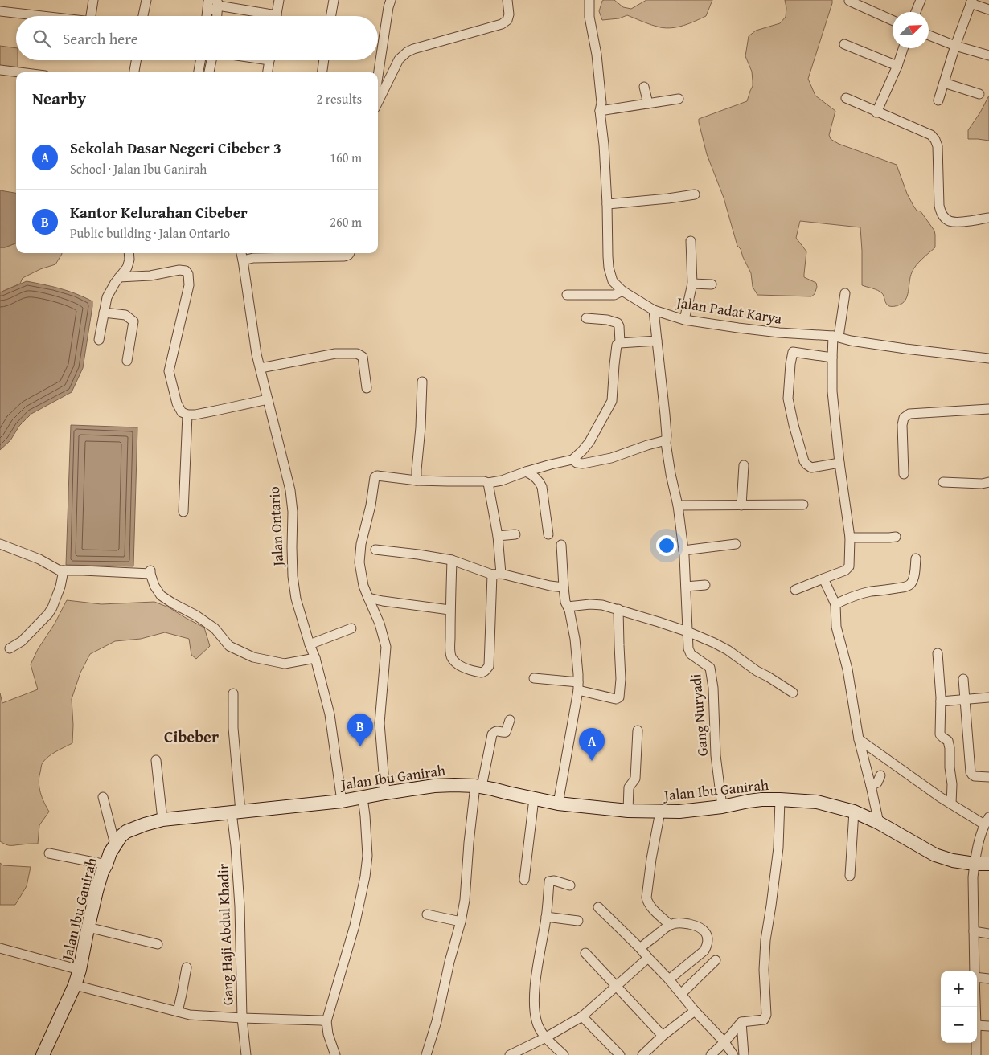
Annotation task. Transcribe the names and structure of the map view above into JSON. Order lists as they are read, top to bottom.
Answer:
{
  "streets": {
    "main road": ["Jalan Ibu Ganirah"],
    "street": [
      "Jalan Padat Karya",
      "Jalan Ontario",
      "Gang Nuryadi",
      "Gang Haji Abdul Khadir"
    ]
  },
  "crossings": [
    ["Jalan Padat Karya", "Gang Nuryadi"],
    ["Jalan Ontario", "Jalan Ibu Ganirah"],
    ["Gang Nuryadi", "Jalan Ibu Ganirah"],
    ["Jalan Ibu Ganirah", "Gang Haji Abdul Khadir"]
  ],
  "districts": ["Cibeber"],
  "north": "top right",
  "page": {
    "search": "Search here",
    "heading": ["Nearby", "2 results"],
    "list": [
      {
        "mark": "A",
        "name": "Sekolah Dasar Negeri Cibeber 3",
        "note": "School · Jalan Ibu Ganirah",
        "value": "160 m"
      },
      {
        "mark": "B",
        "name": "Kantor Kelurahan Cibeber",
        "note": "Public building · Jalan Ontario",
        "value": "260 m"
      }
    ],
    "pins": ["B", "A"],
    "map_buttons": ["+", "−"]
  }
}
